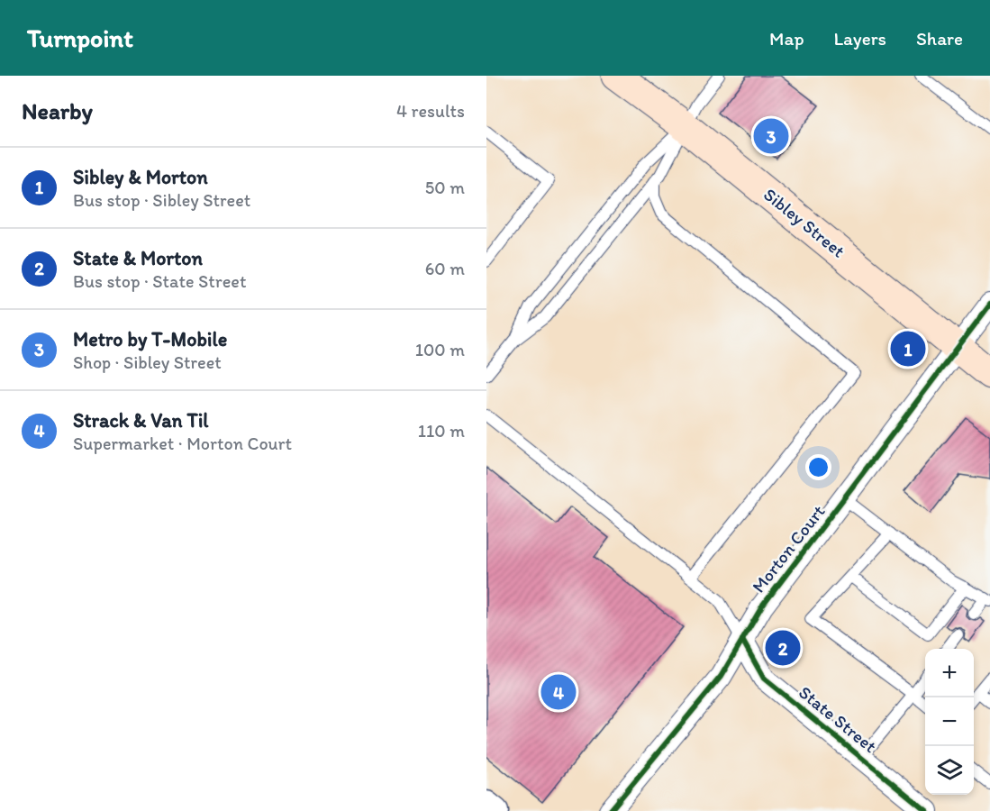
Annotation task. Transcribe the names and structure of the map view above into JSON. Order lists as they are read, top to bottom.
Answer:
{
  "streets": {
    "main road": ["Sibley Street"],
    "street": ["Morton Court", "State Street"]
  },
  "crossings": [
    ["Sibley Street", "Morton Court"],
    ["Morton Court", "State Street"]
  ],
  "page": {
    "header": "Turnpoint",
    "nav": ["Map", "Layers", "Share"],
    "heading": ["Nearby", "4 results"],
    "pins": [
      "3",
      "1",
      "2",
      "4"
    ],
    "list": [
      {
        "mark": "1",
        "name": "Sibley & Morton",
        "note": "Bus stop · Sibley Street",
        "value": "50 m"
      },
      {
        "mark": "2",
        "name": "State & Morton",
        "note": "Bus stop · State Street",
        "value": "60 m"
      },
      {
        "mark": "3",
        "name": "Metro by T-Mobile",
        "note": "Shop · Sibley Street",
        "value": "100 m"
      },
      {
        "mark": "4",
        "name": "Strack & Van Til",
        "note": "Supermarket · Morton Court",
        "value": "110 m"
      }
    ],
    "map_buttons": ["+", "−"]
  }
}
